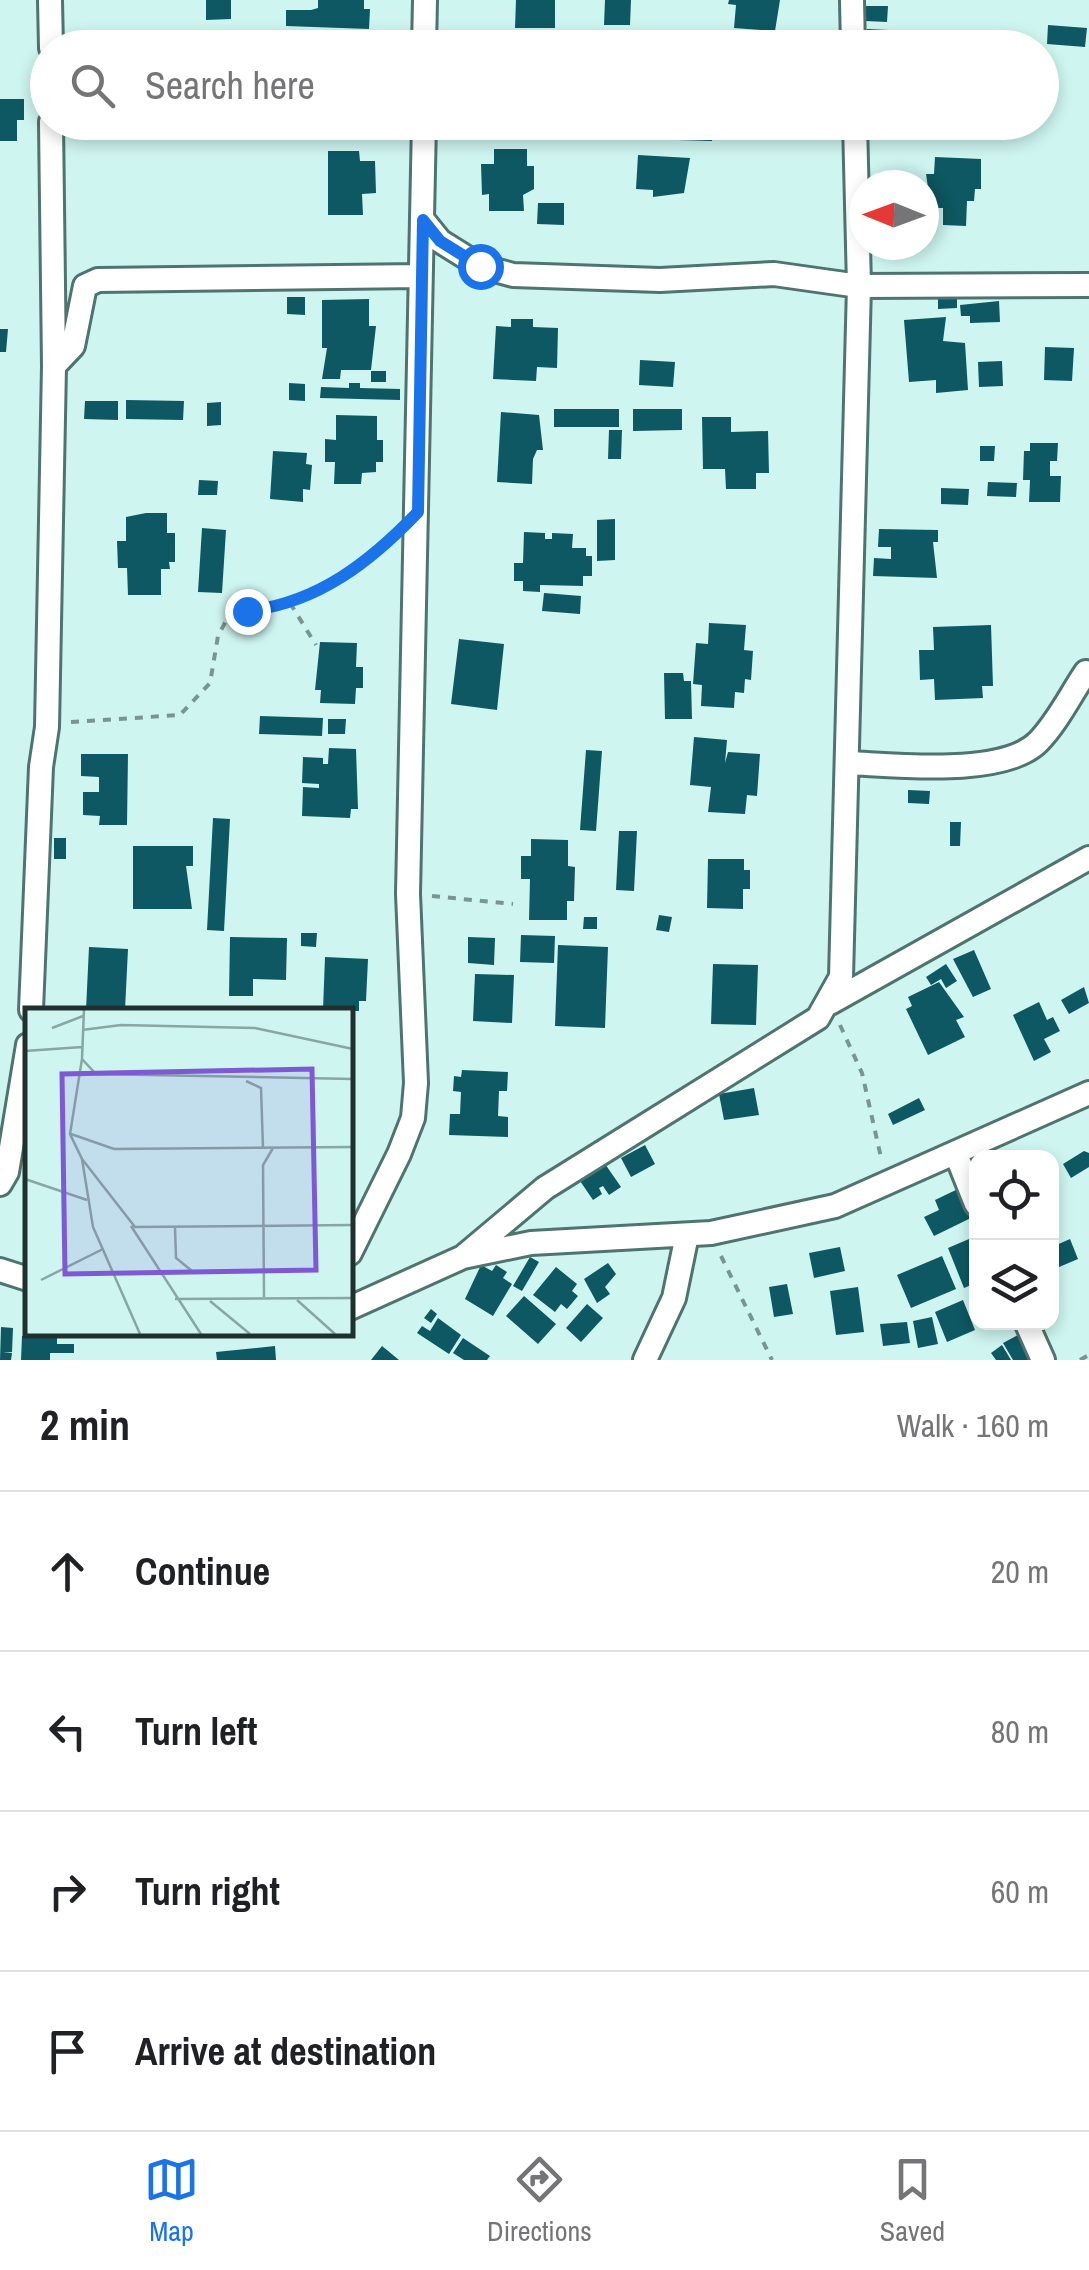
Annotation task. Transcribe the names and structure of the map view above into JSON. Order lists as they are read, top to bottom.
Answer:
{
  "north": "left",
  "page": {
    "search": "Search here",
    "heading": ["2 min", "Walk · 160 m"],
    "list": [
      ["Continue", "20 m"],
      ["Turn left", "80 m"],
      ["Turn right", "60 m"],
      "Arrive at destination"
    ],
    "nav": ["Map", "Directions", "Saved"]
  }
}
